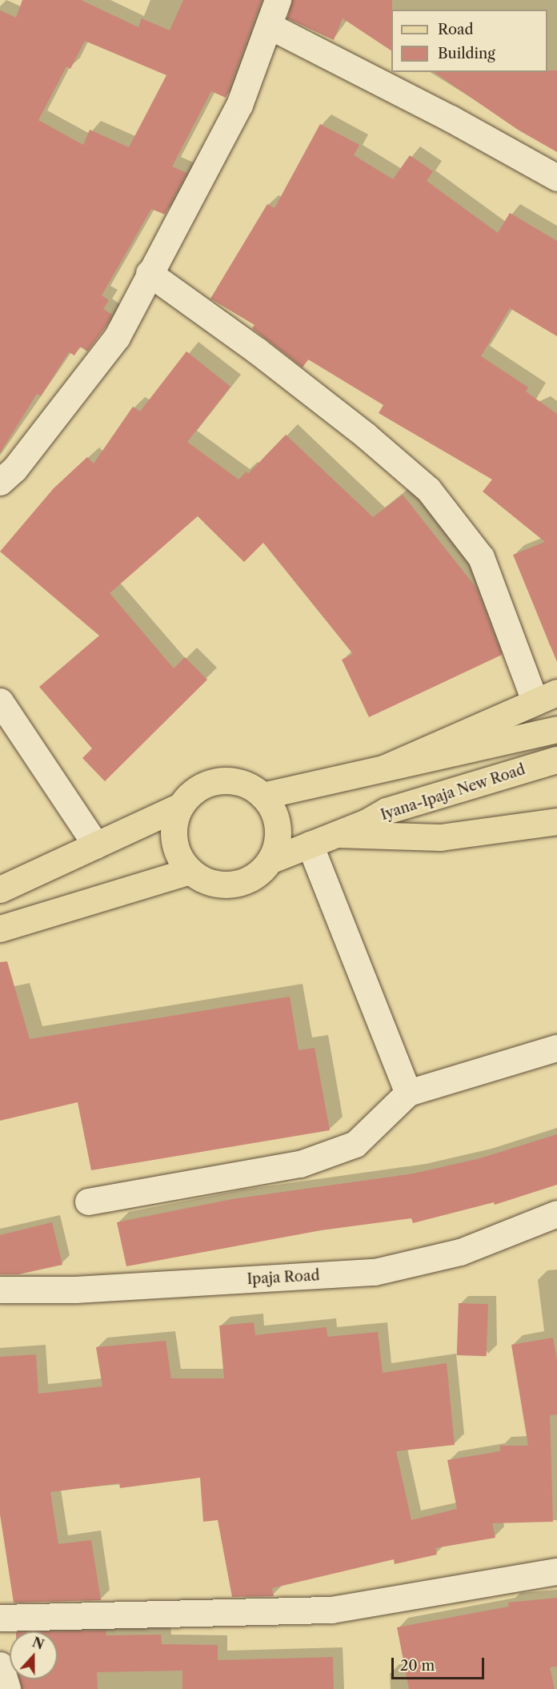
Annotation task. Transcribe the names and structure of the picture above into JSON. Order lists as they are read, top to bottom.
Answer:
{
  "streets": {
    "main road": ["Iyana-Ipaja New Road"],
    "street": ["Ipaja Road"]
  },
  "legend": ["Road", "Building"],
  "scale_bar": "20 m",
  "north": "top"
}
